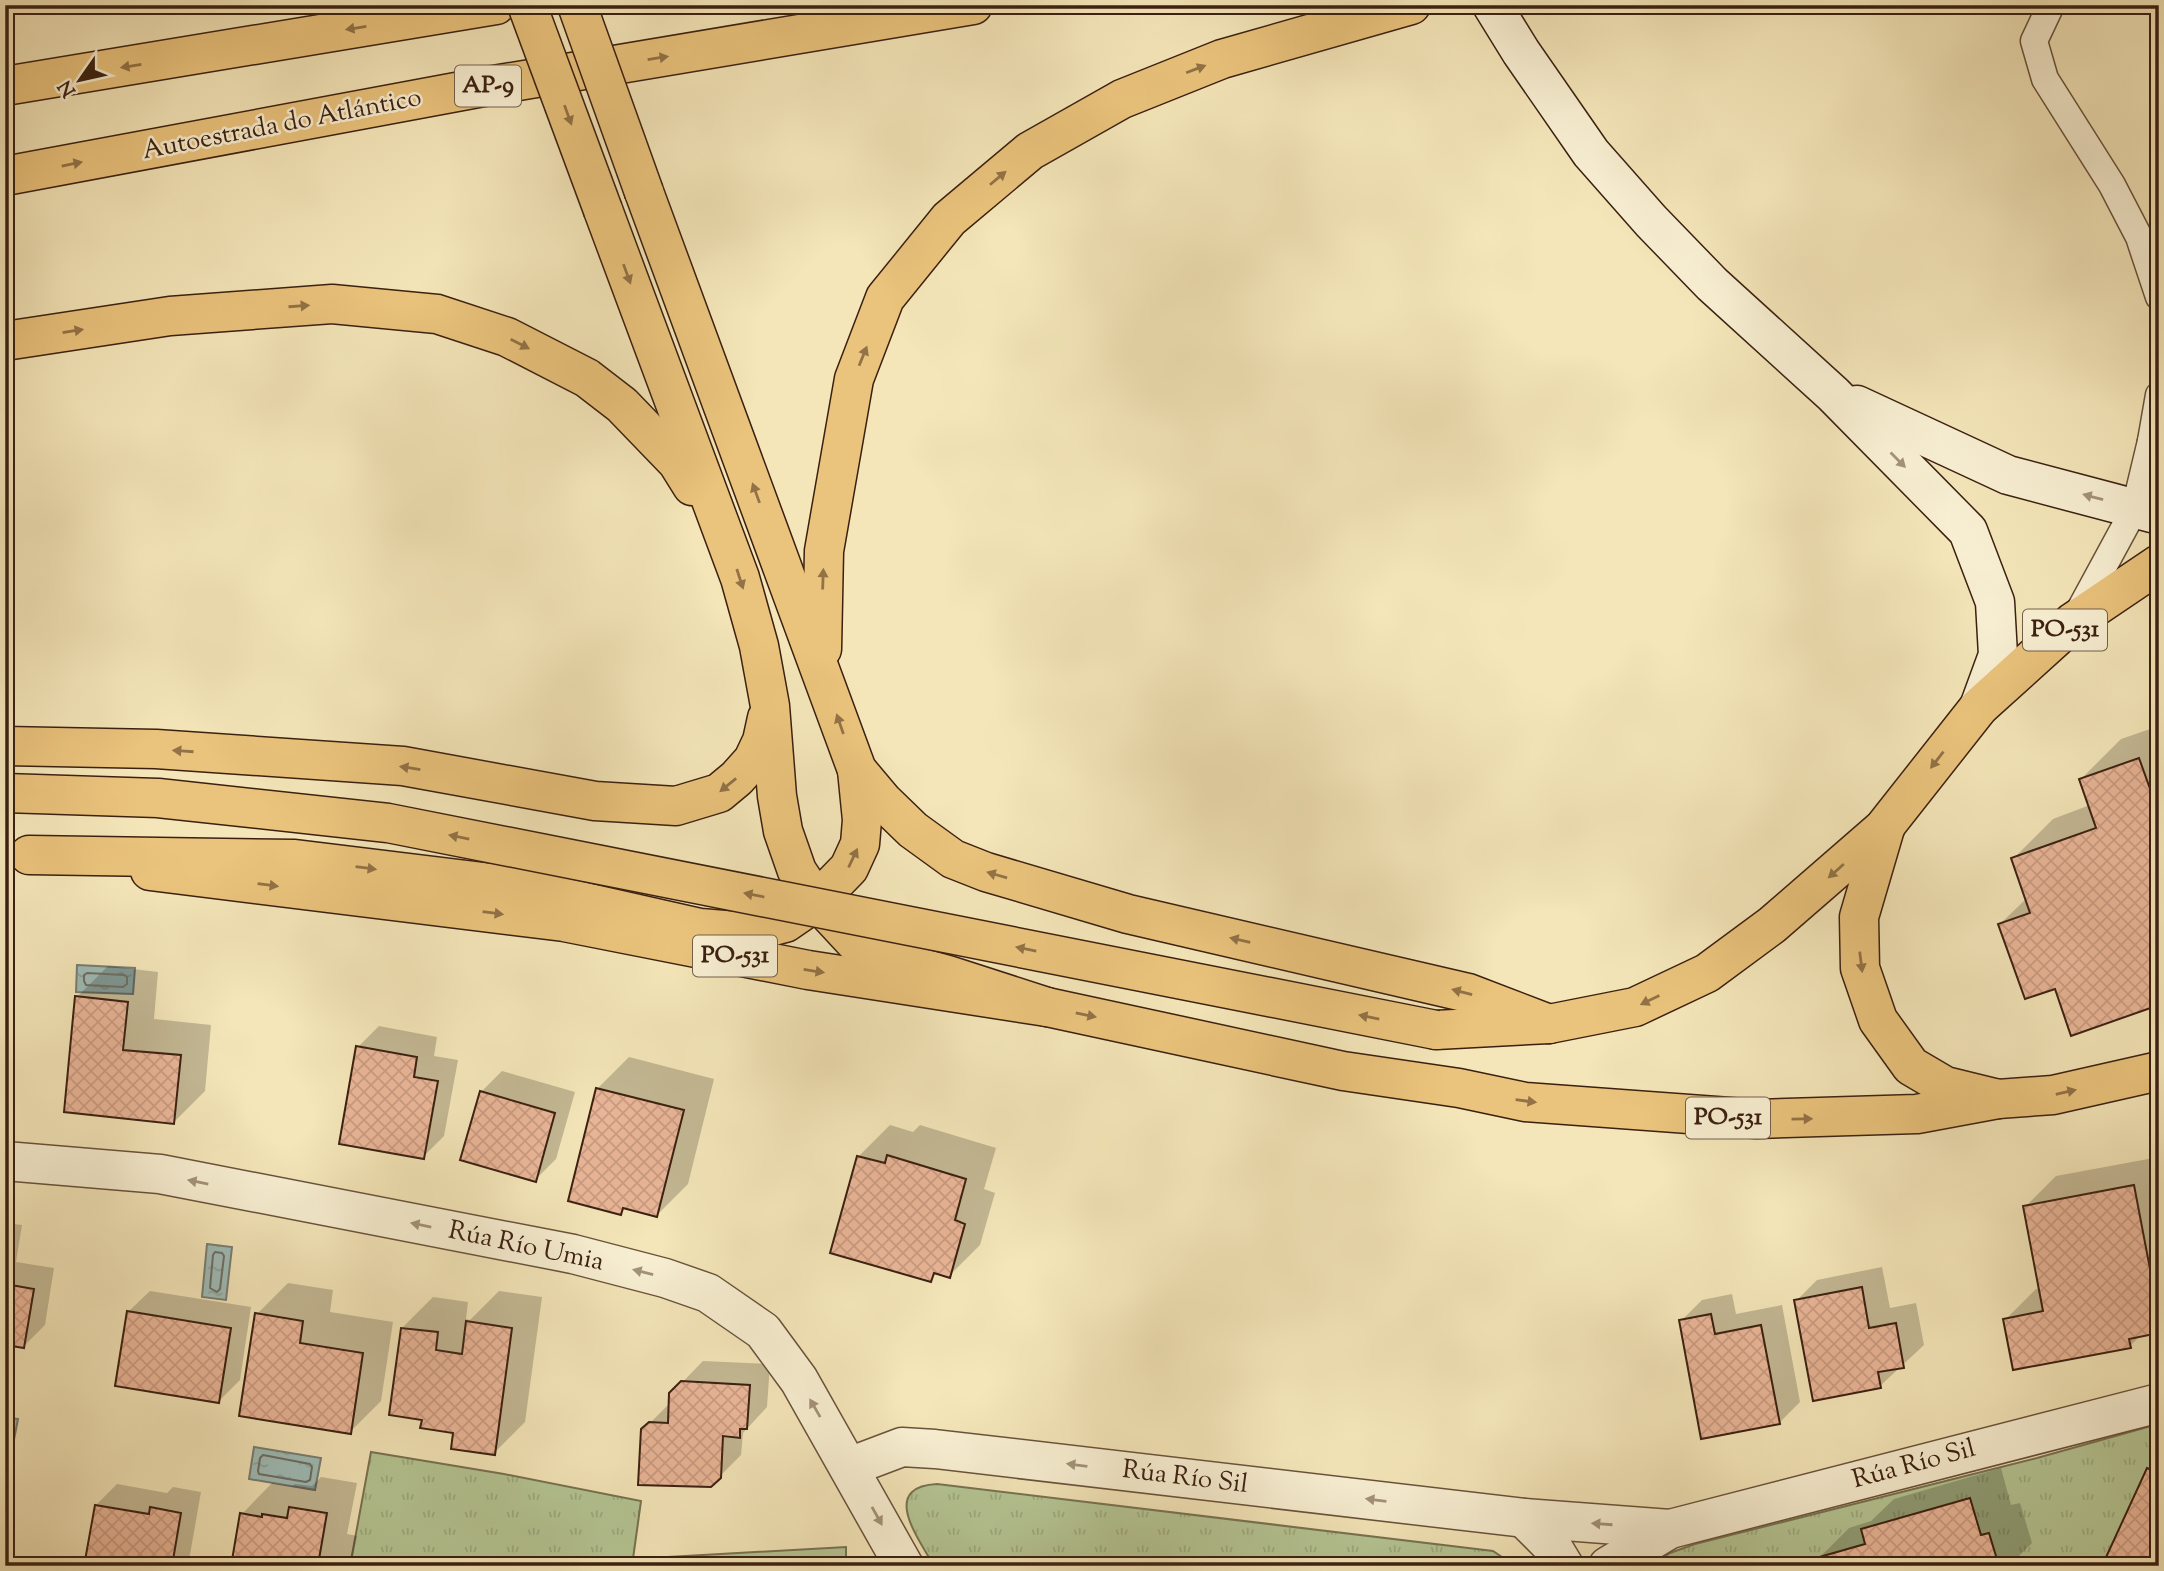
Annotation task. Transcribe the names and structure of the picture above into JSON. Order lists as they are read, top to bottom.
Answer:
{
  "streets": {
    "main road": ["AP-9", "Autoestrada do Atlántico", "PO-531"],
    "street": ["Rúa Río Umia", "Rúa Río Sil"]
  },
  "crossings": [
    ["Rúa Río Umia", "Rúa Río Sil"]
  ],
  "one_way": ["Rúa Río Sil"],
  "north": "bottom left"
}
